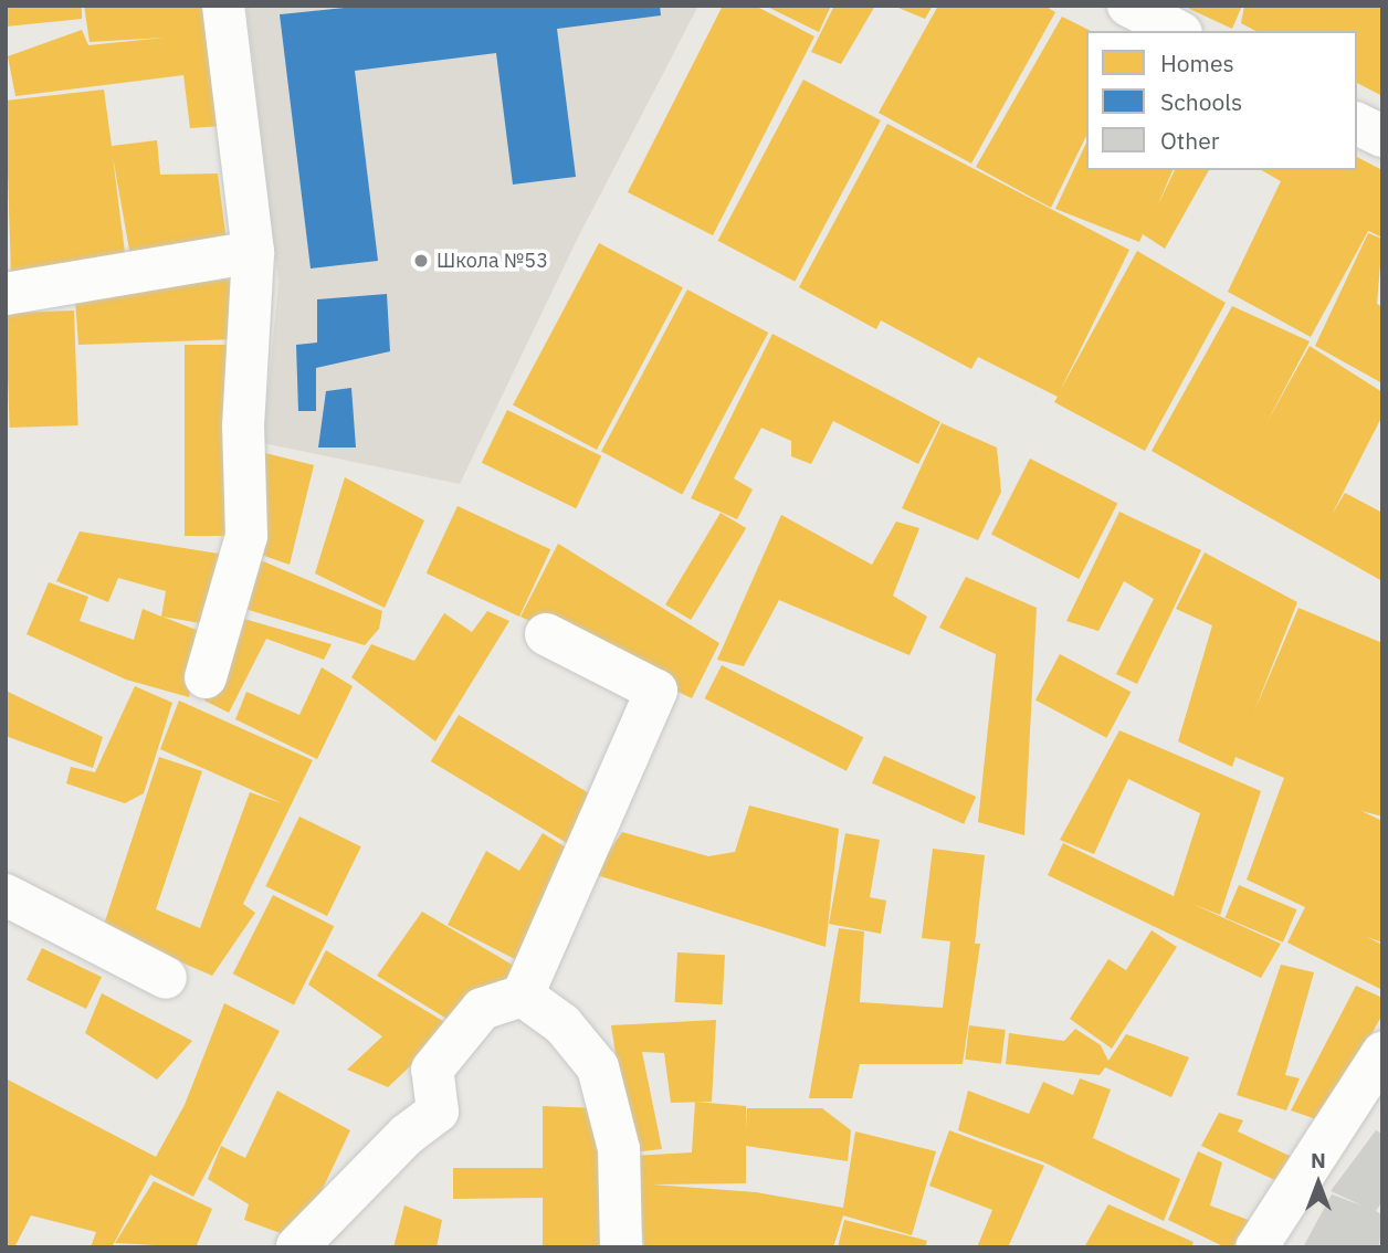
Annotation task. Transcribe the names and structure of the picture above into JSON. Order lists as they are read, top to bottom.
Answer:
{
  "places": ["Школа №53"],
  "legend": ["Homes", "Schools", "Other"],
  "north": "top"
}
